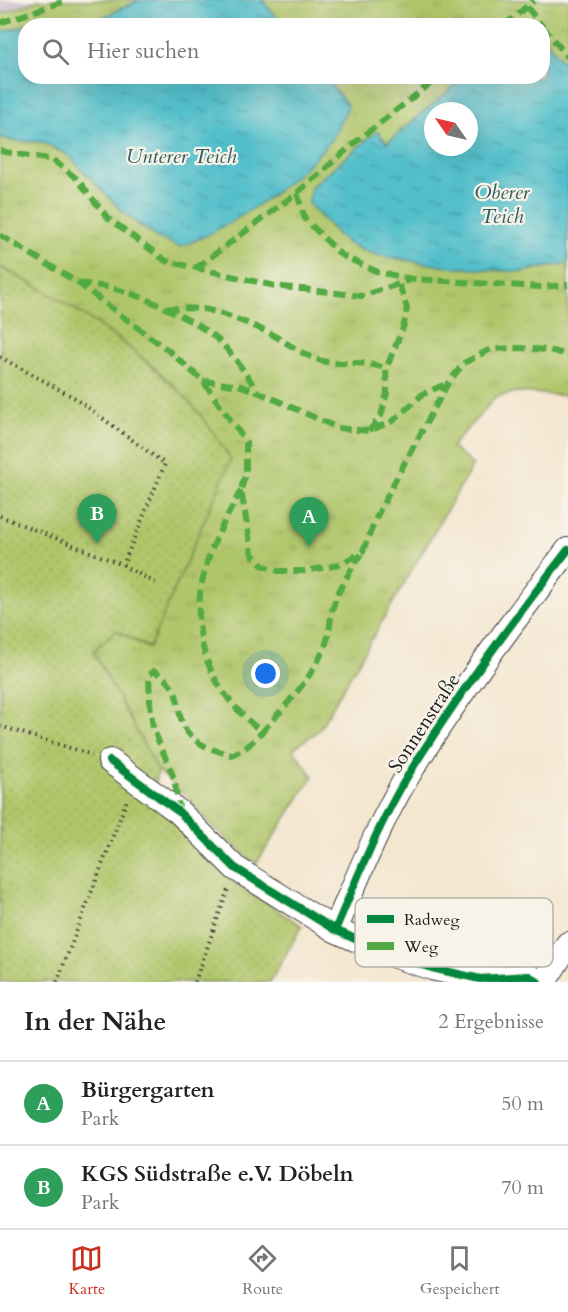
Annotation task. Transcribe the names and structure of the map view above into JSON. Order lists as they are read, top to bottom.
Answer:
{
  "streets": {
    "street": ["Sonnenstraße"]
  },
  "water": ["Unterer Teich", "Oberer Teich"],
  "legend": ["Radweg", "Weg"],
  "north": "top left",
  "page": {
    "search": "Hier suchen",
    "pins": ["B", "A"],
    "heading": ["In der Nähe", "2 Ergebnisse"],
    "list": [
      {
        "mark": "A",
        "name": "Bürgergarten",
        "note": "Park",
        "value": "50 m"
      },
      {
        "mark": "B",
        "name": "KGS Südstraße e.V. Döbeln",
        "note": "Park",
        "value": "70 m"
      }
    ],
    "nav": ["Karte", "Route", "Gespeichert"]
  }
}
